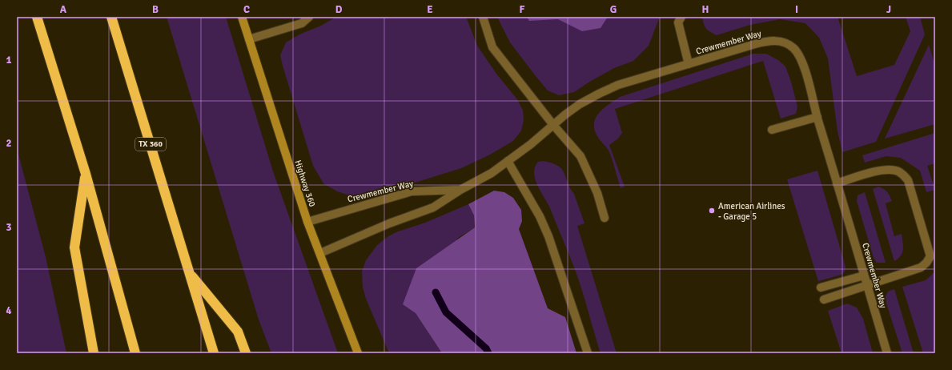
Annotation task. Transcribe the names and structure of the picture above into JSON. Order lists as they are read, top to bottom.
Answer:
{
  "streets": {
    "highway": ["TX 360"],
    "main road": ["Highway 360"],
    "street": ["Crewmember Way"]
  },
  "crossings": [
    ["Crewmember Way", "Highway 360"]
  ],
  "places": ["American Airlines - Garage 5"],
  "grid": {
    "columns": [
      "A",
      "B",
      "C",
      "D",
      "E",
      "F",
      "G",
      "H",
      "I",
      "J"
    ],
    "rows": [
      "1",
      "2",
      "3",
      "4"
    ]
  }
}
